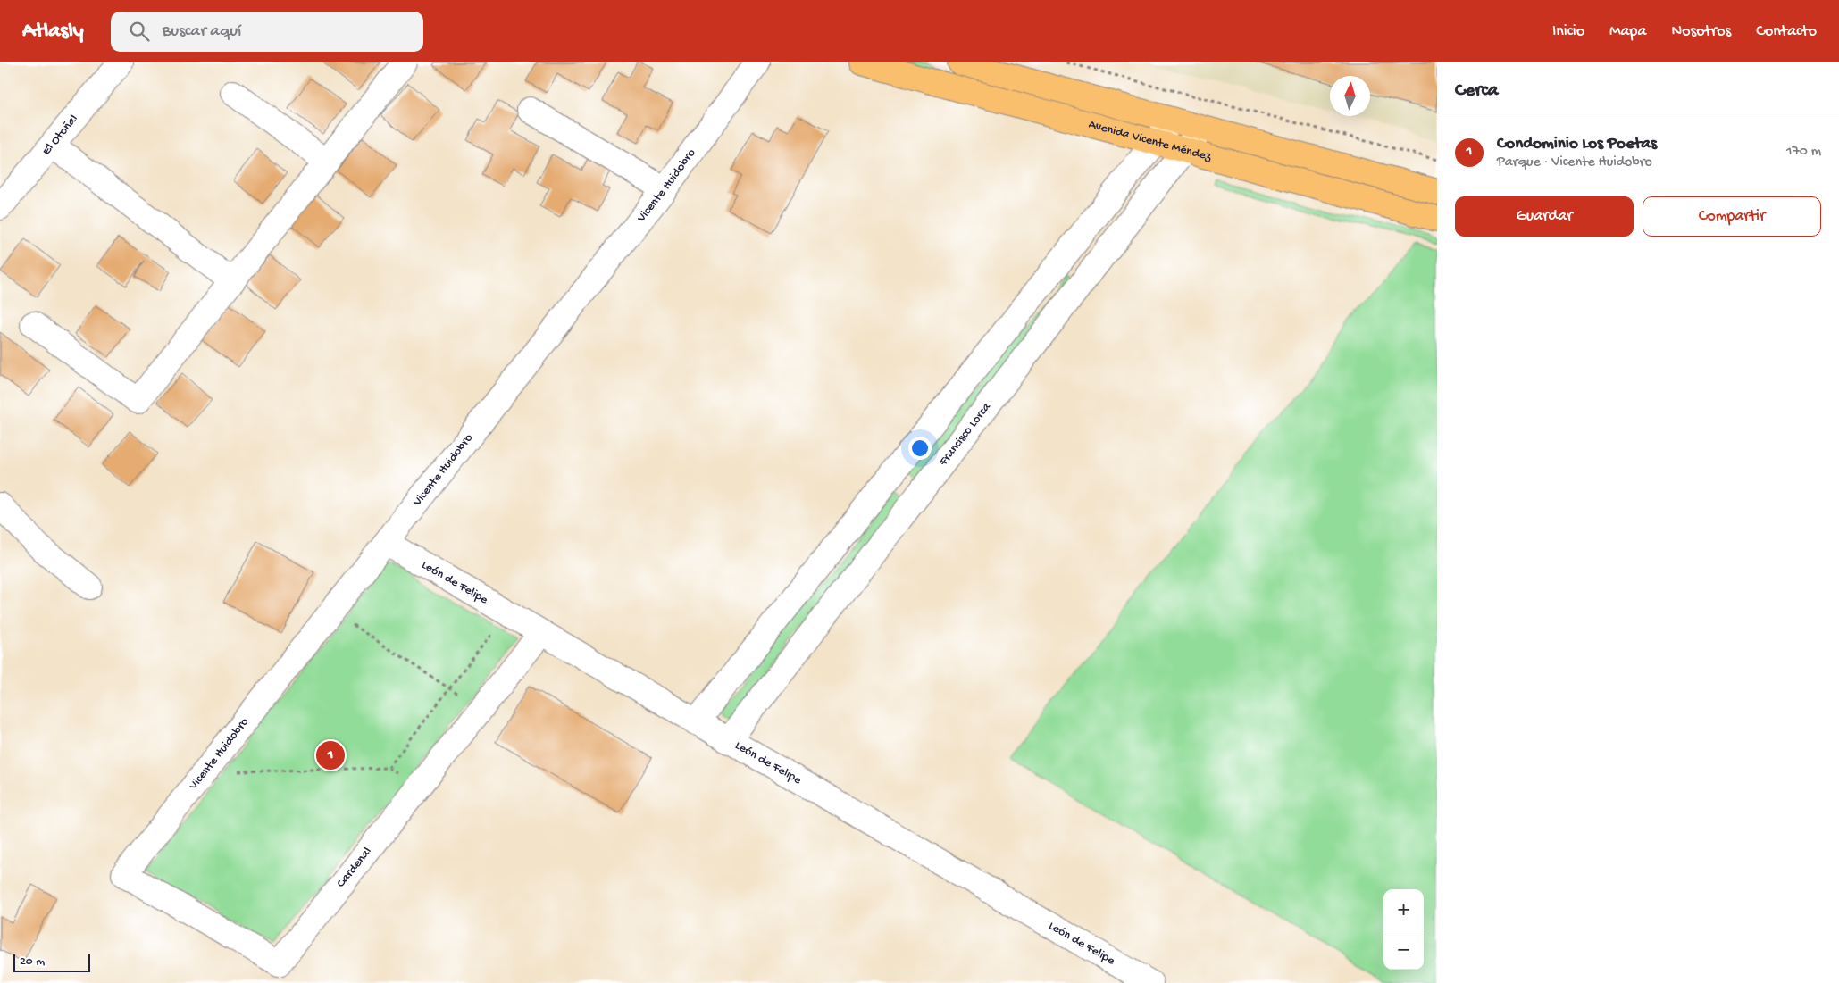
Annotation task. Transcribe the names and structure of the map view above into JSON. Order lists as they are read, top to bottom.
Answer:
{
  "streets": {
    "main road": ["Avenida Vicente Méndez"],
    "street": [
      "El Otoñal",
      "Vicente Huidobro",
      "Francisco Lorca",
      "León de Felipe",
      "Cardenal"
    ]
  },
  "crossings": [
    ["Avenida Vicente Méndez", "Francisco Lorca"],
    ["Vicente Huidobro", "León de Felipe"],
    ["Vicente Huidobro", "Cardenal"],
    ["Francisco Lorca", "León de Felipe"],
    ["León de Felipe", "Cardenal"]
  ],
  "scale_bar": "20 m",
  "north": "top",
  "page": {
    "header": "Atlasly",
    "search": "Buscar aquí",
    "nav": [
      "Inicio",
      "Mapa",
      "Nosotros",
      "Contacto"
    ],
    "heading": "Cerca",
    "list": [
      {
        "mark": "1",
        "name": "Condominio Los Poetas",
        "note": "Parque · Vicente Huidobro",
        "value": "170 m"
      }
    ],
    "buttons": ["Guardar", "Compartir"],
    "pins": "1",
    "map_buttons": ["+", "−"],
    "scale": "20 m"
  }
}
